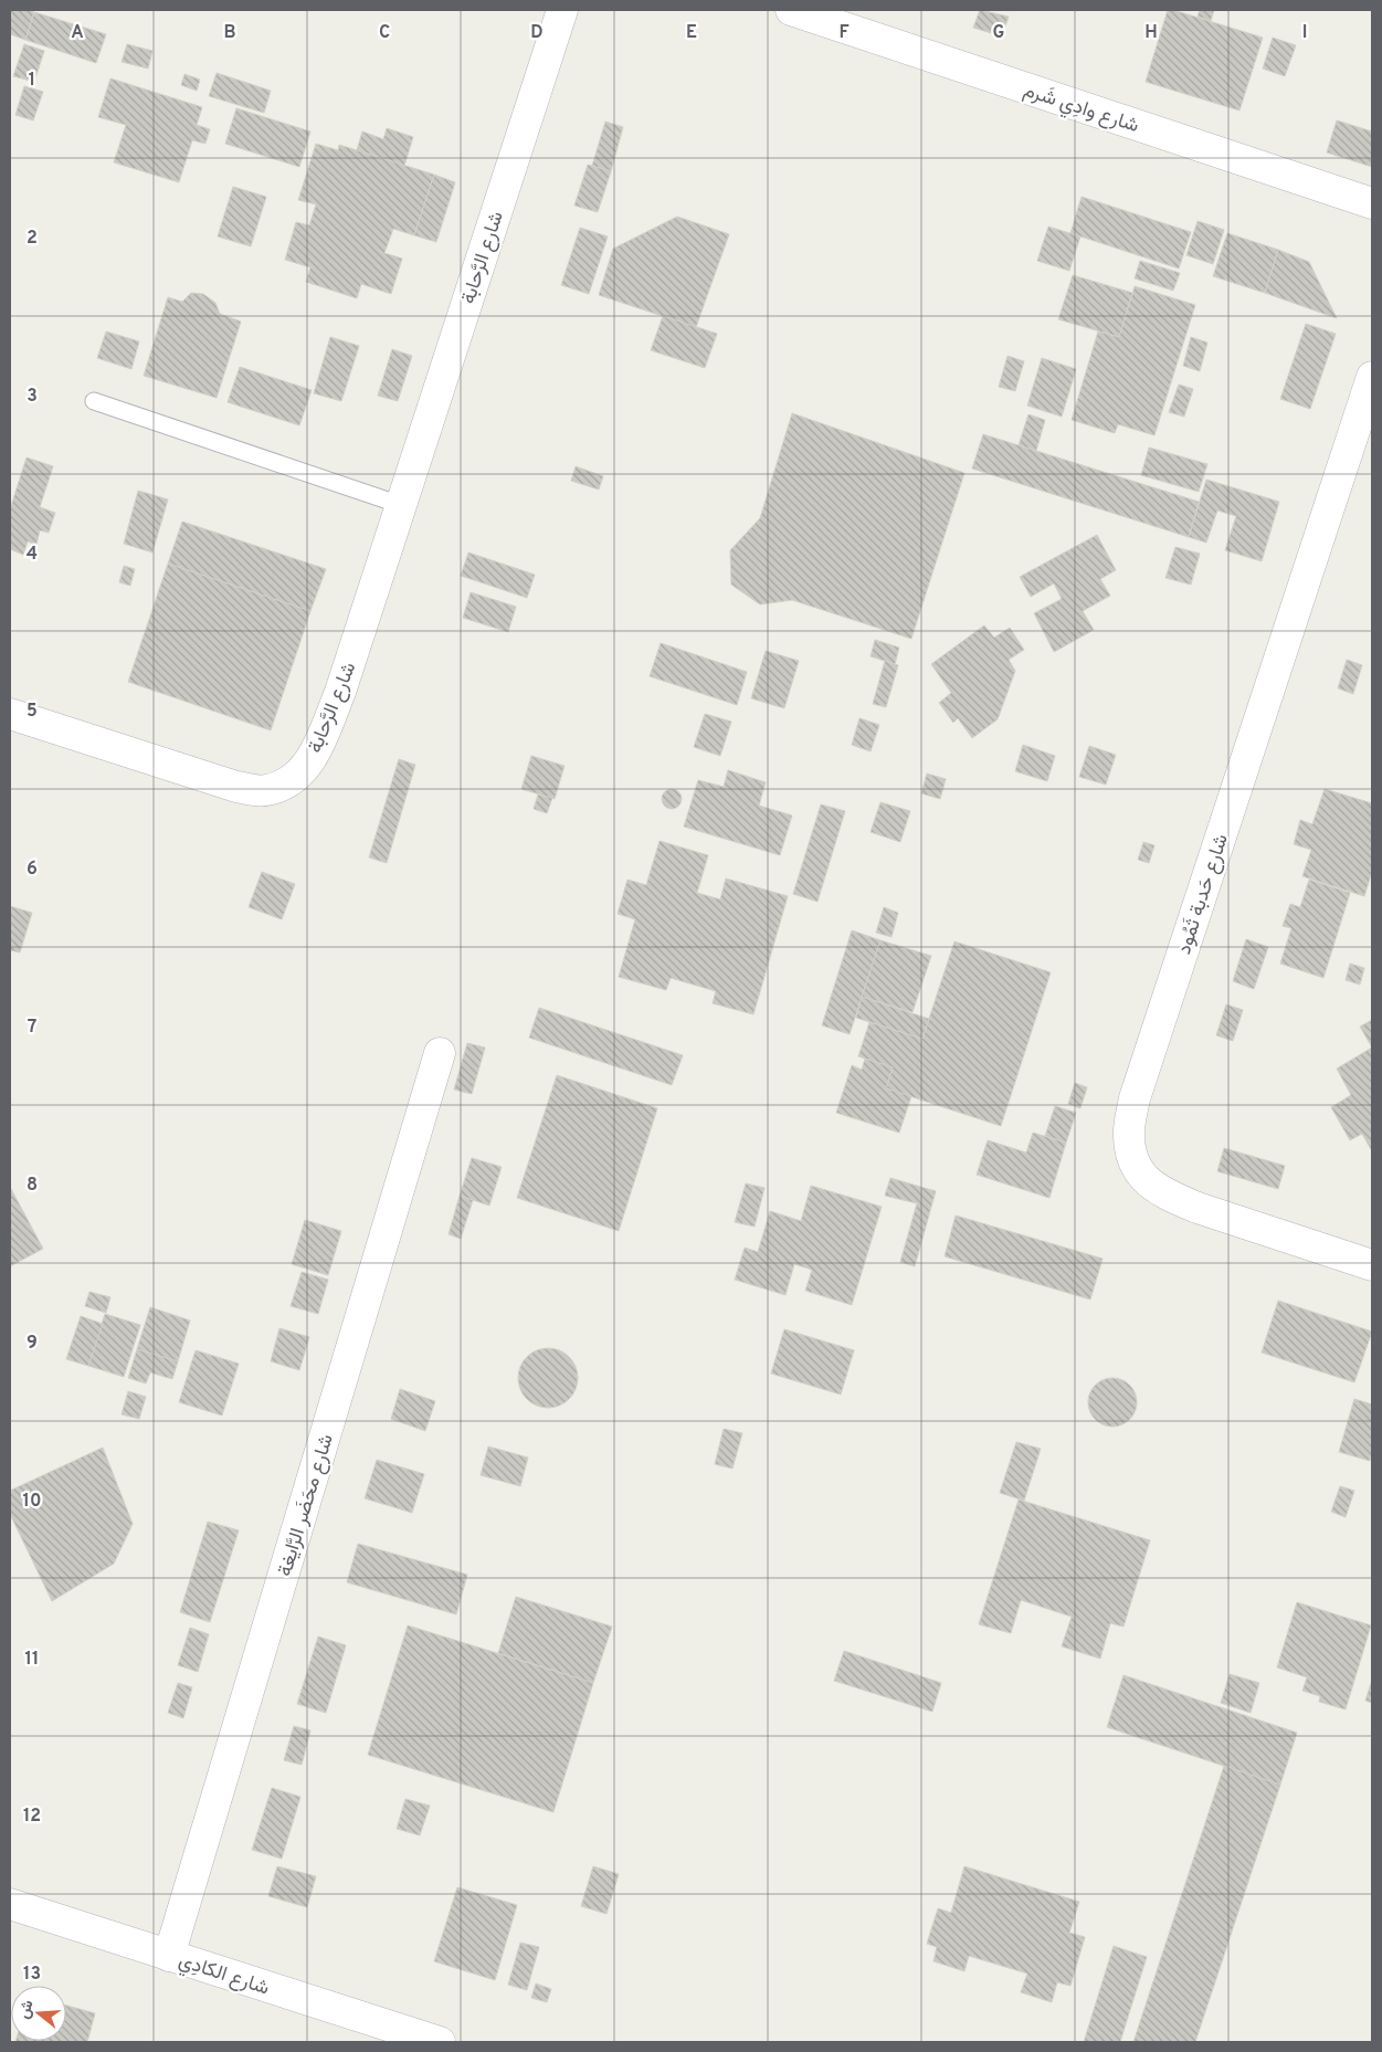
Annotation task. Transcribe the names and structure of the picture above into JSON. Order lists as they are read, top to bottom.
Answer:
{
  "streets": {
    "street": [
      "شارع وادِي شَرم",
      "شارع الرَّحابة",
      "شارع حَدبة ثَمُود",
      "شارع محَضَر الرَّايغة",
      "شارع الكادِي"
    ]
  },
  "crossings": [
    ["شارع محَضَر الرَّايغة", "شارع الكادِي"]
  ],
  "north": "left",
  "grid": {
    "columns": [
      "A",
      "B",
      "C",
      "D",
      "E",
      "F",
      "G",
      "H",
      "I"
    ],
    "rows": [
      "1",
      "2",
      "3",
      "4",
      "5",
      "6",
      "7",
      "8",
      "9",
      "10",
      "11",
      "12",
      "13"
    ]
  }
}
